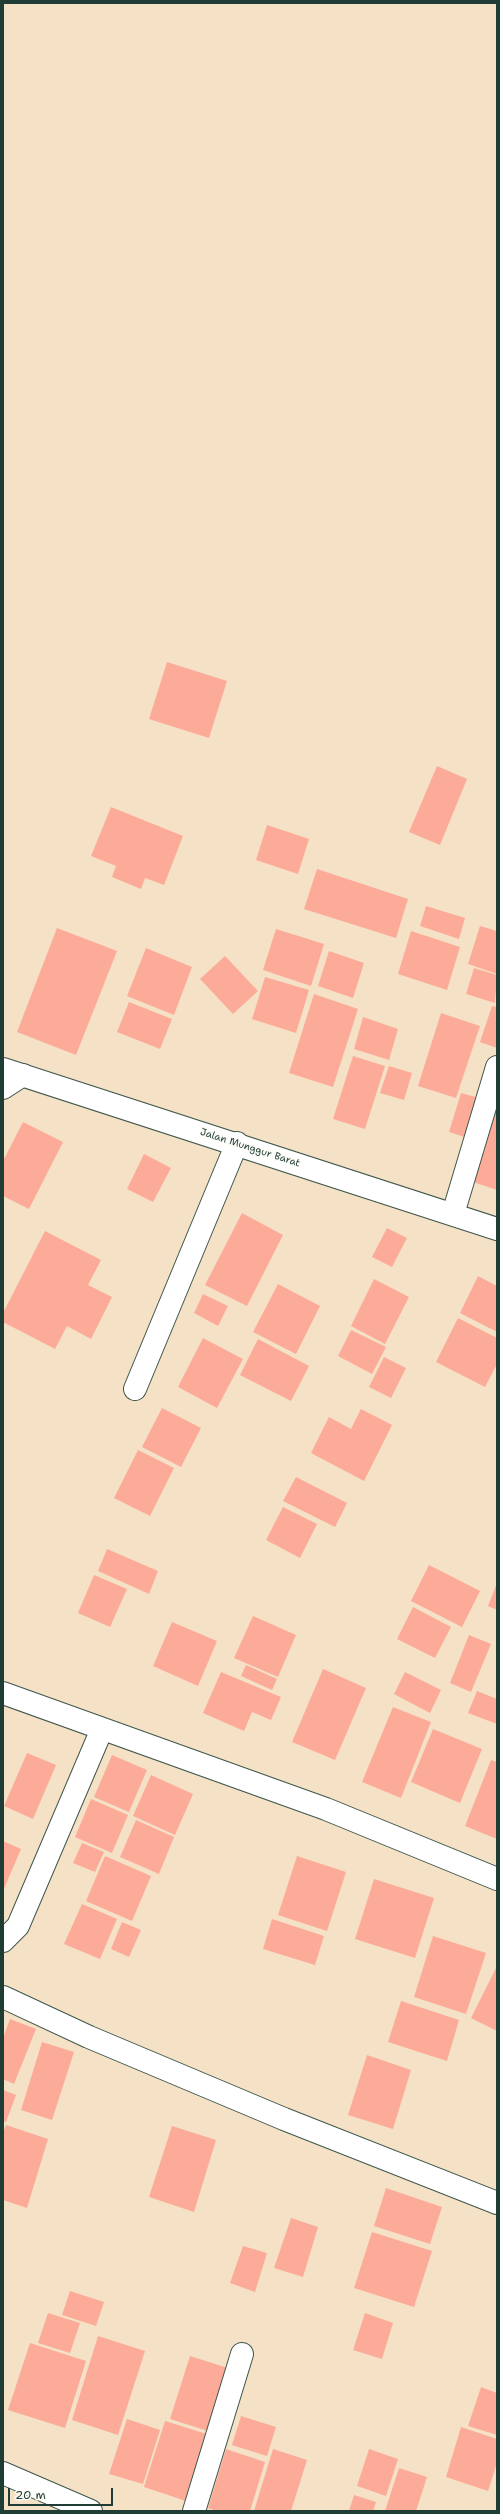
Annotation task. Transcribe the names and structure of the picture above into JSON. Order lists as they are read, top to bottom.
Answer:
{
  "streets": {
    "street": ["Jalan Munggur Barat"]
  },
  "scale_bar": "20 m"
}
